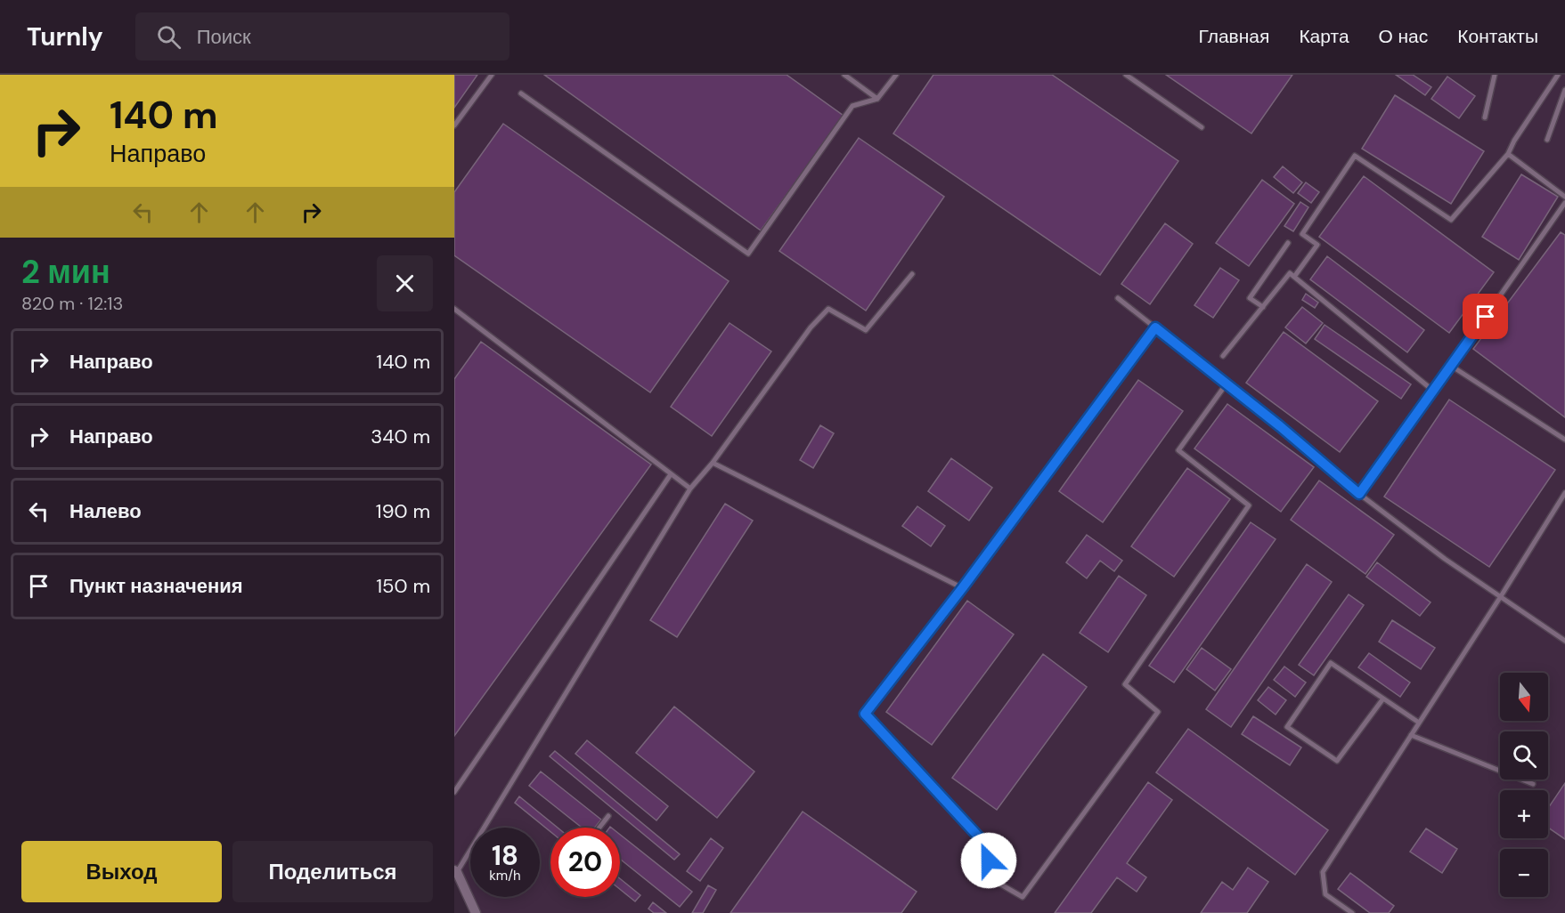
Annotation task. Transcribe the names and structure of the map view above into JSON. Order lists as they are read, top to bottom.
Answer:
{
  "north": "bottom",
  "page": {
    "header": "Turnly",
    "search": "Поиск",
    "nav": [
      "Главная",
      "Карта",
      "О нас",
      "Контакты"
    ],
    "turn": ["140 m", "Направо"],
    "heading": ["2 мин", "820 m · 12:13"],
    "list": [
      {
        "name": "Направо",
        "value": "140 m"
      },
      {
        "name": "Направо",
        "value": "340 m"
      },
      {
        "name": "Налево",
        "value": "190 m"
      },
      {
        "name": "Пункт назначения",
        "value": "150 m"
      }
    ],
    "map_buttons": ["+", "−"],
    "speed": "18 km/h",
    "limit": "20",
    "buttons": ["Выход", "Поделиться"]
  }
}
